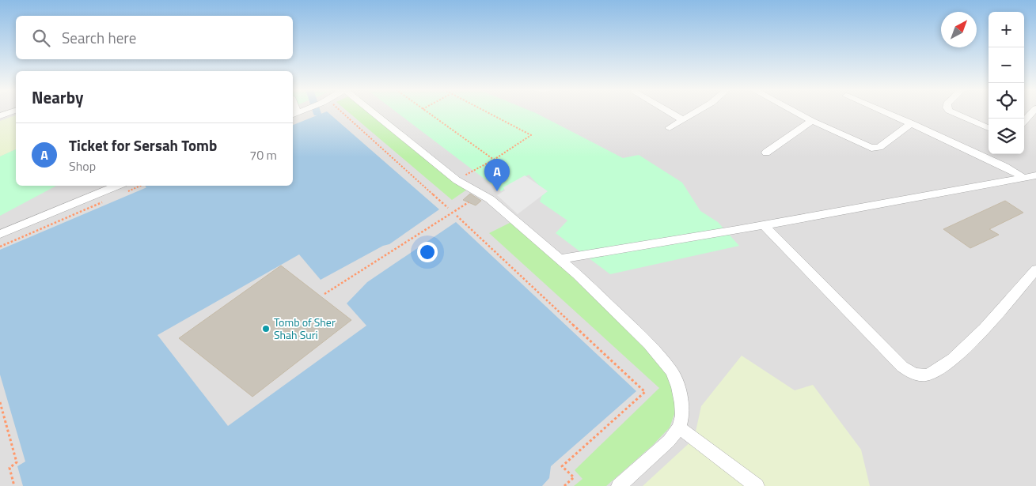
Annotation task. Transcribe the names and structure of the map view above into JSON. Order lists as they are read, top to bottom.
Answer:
{
  "places": ["Tomb of Sher Shah Suri"],
  "north": "top right",
  "page": {
    "map_buttons": ["+", "−"],
    "search": "Search here",
    "heading": "Nearby",
    "list": [
      {
        "mark": "A",
        "name": "Ticket for Sersah Tomb",
        "note": "Shop",
        "value": "70 m"
      }
    ],
    "pins": "A"
  }
}
